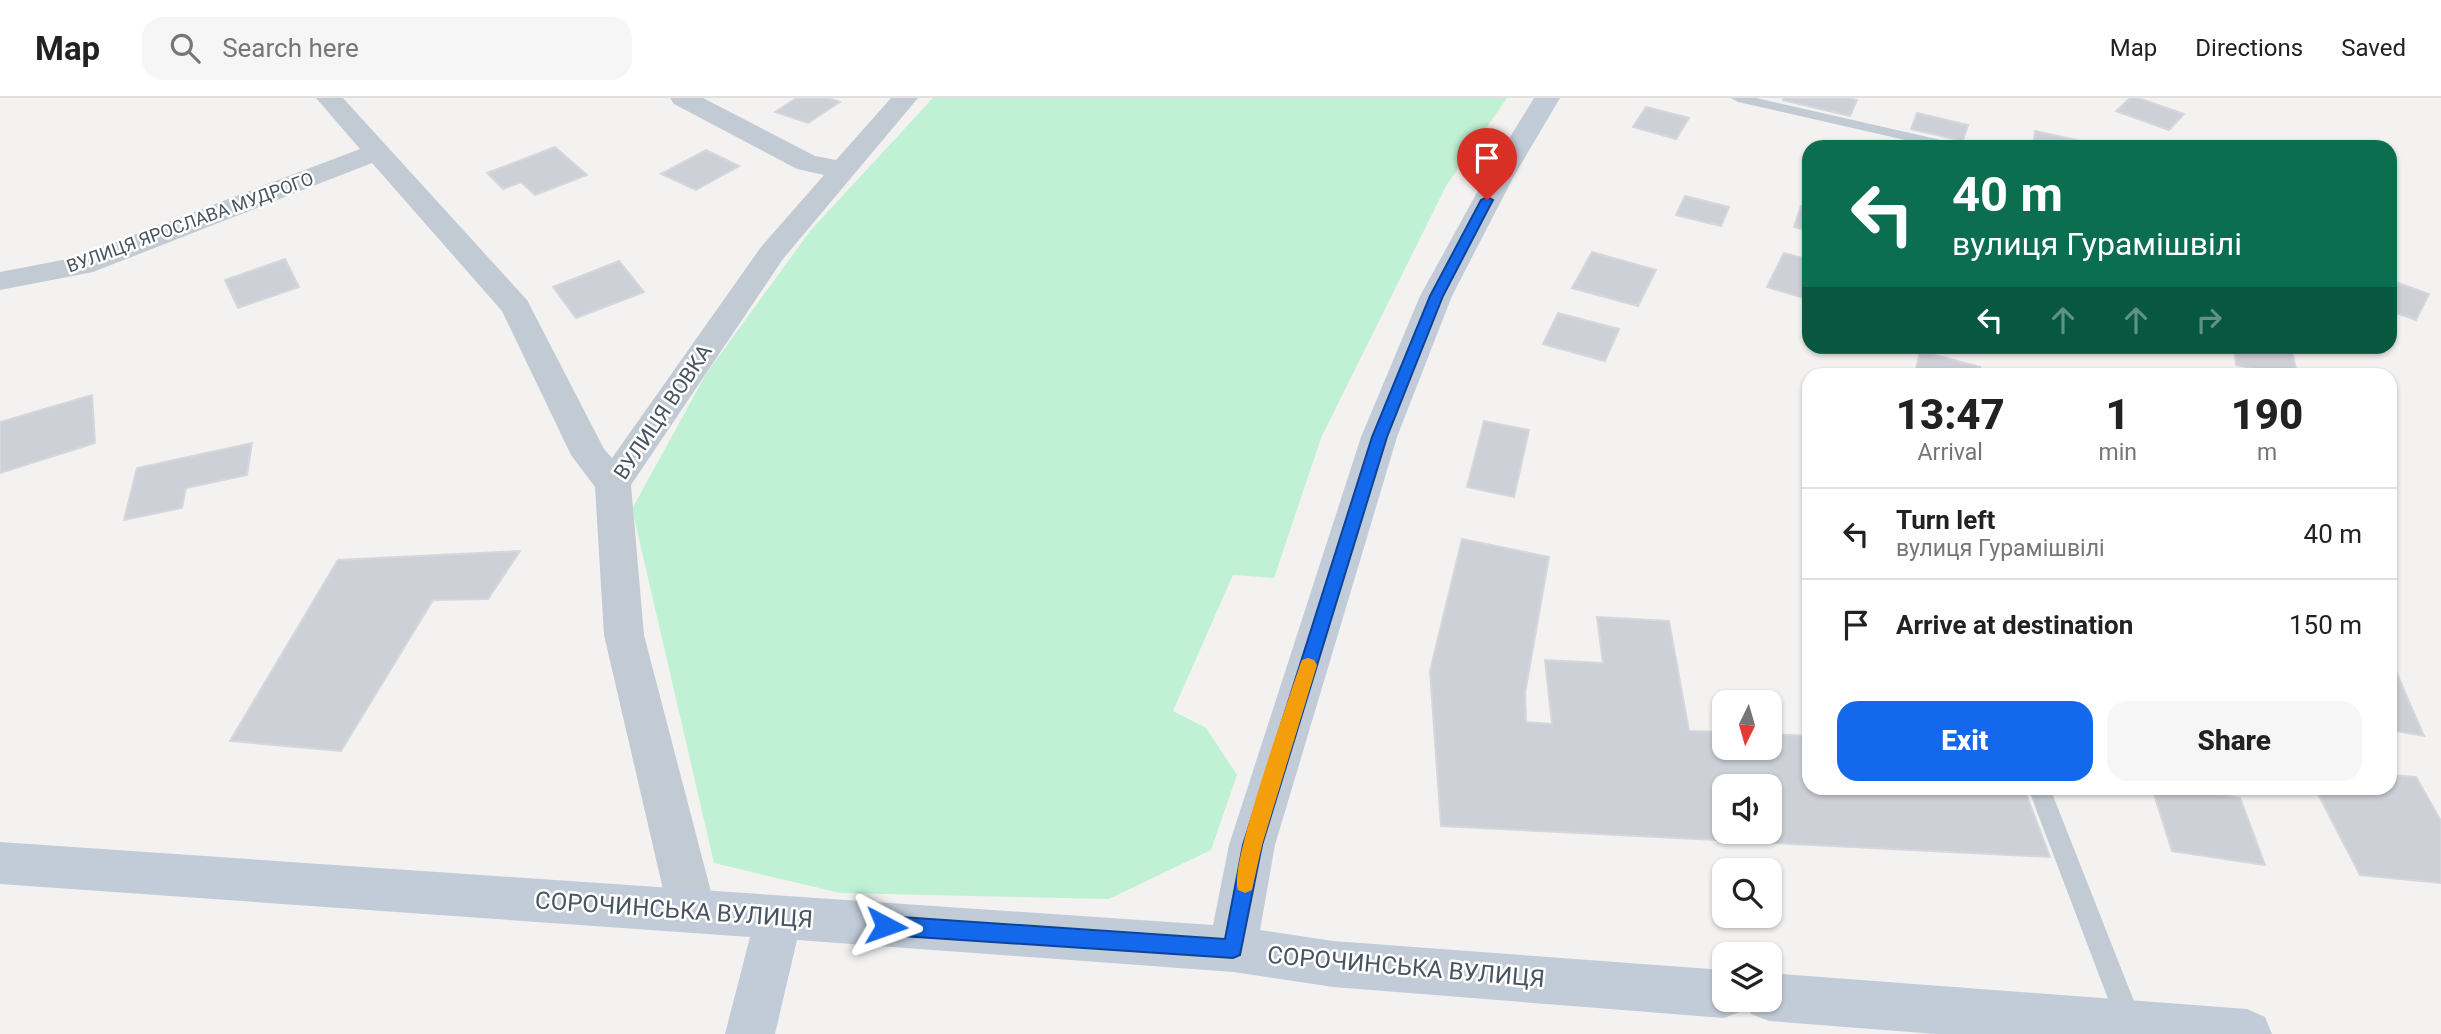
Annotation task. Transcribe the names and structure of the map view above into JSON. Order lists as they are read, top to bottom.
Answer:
{
  "streets": {
    "main road": ["СОРОЧИНСЬКА ВУЛИЦЯ"],
    "street": ["ВУЛИЦЯ ЯРОСЛАВА МУДРОГО", "ВУЛИЦЯ ВОВКА"]
  },
  "crossings": [
    ["ВУЛИЦЯ ВОВКА", "СОРОЧИНСЬКА ВУЛИЦЯ"]
  ],
  "north": "bottom",
  "page": {
    "header": "Map",
    "search": "Search here",
    "nav": ["Map", "Directions", "Saved"],
    "turn": ["40 m", "вулиця Гурамішвілі"],
    "eta": [
      "13:47",
      "Arrival",
      "1",
      "min",
      "190",
      "m"
    ],
    "list": [
      {
        "name": "Turn left",
        "note": "вулиця Гурамішвілі",
        "value": "40 m"
      },
      {
        "name": "Arrive at destination",
        "value": "150 m"
      }
    ],
    "buttons": ["Exit", "Share"]
  }
}
